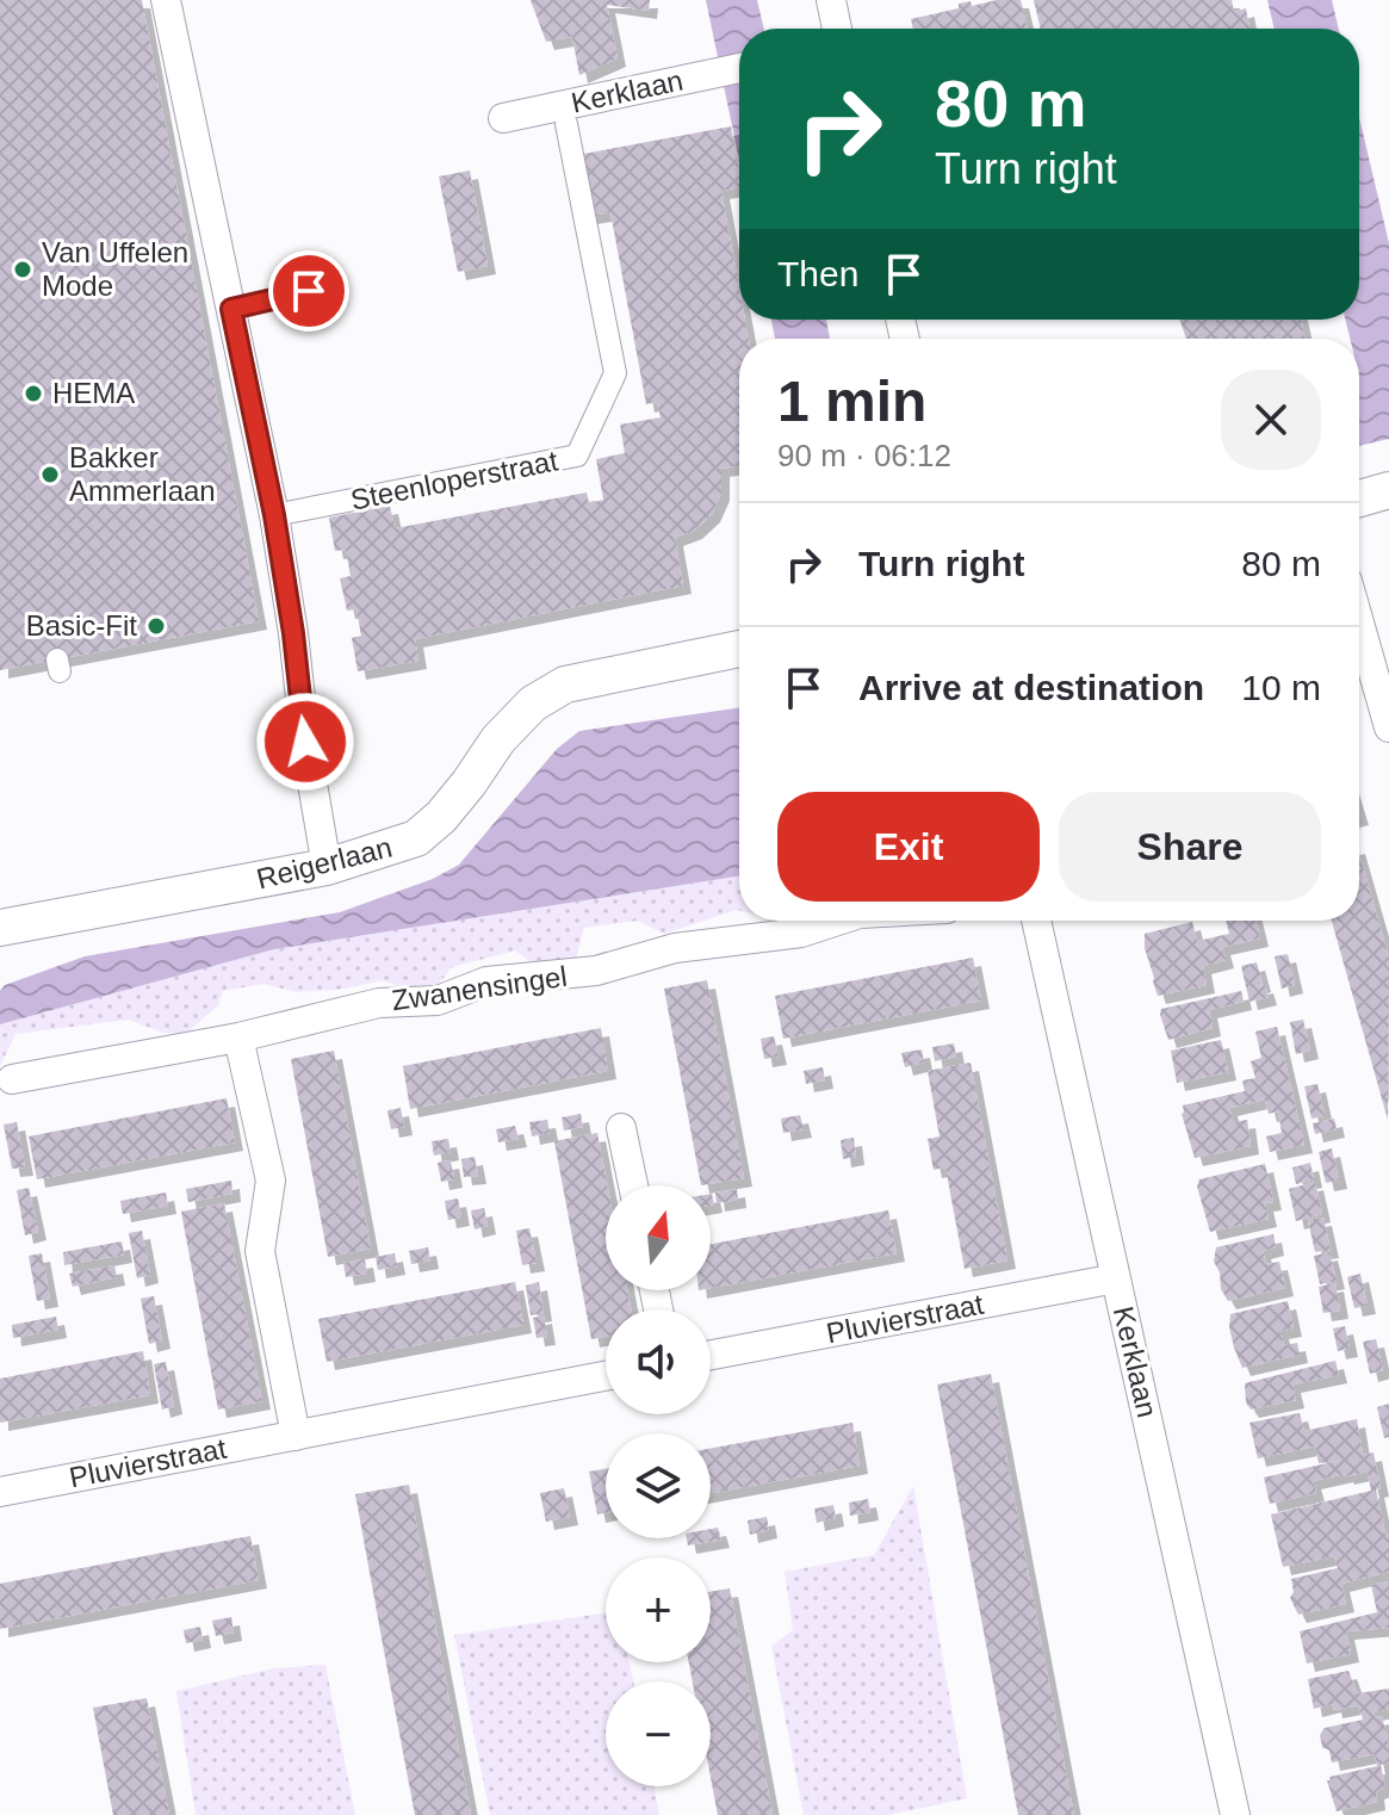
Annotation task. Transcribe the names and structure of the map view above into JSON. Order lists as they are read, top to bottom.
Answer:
{
  "streets": {
    "street": [
      "Kerklaan",
      "Steenloperstraat",
      "Reigerlaan",
      "Zwanensingel",
      "Pluvierstraat"
    ]
  },
  "crossings": [
    ["Kerklaan", "Pluvierstraat"]
  ],
  "places": [
    "Van Uffelen Mode",
    "HEMA",
    "Bakker Ammerlaan",
    "Basic-Fit"
  ],
  "north": "top",
  "page": {
    "turn": ["80 m", "Turn right"],
    "then": "Then",
    "heading": ["1 min", "90 m · 06:12"],
    "list": [
      {
        "name": "Turn right",
        "value": "80 m"
      },
      {
        "name": "Arrive at destination",
        "value": "10 m"
      }
    ],
    "buttons": ["Exit", "Share"],
    "map_buttons": ["+", "−"]
  }
}
